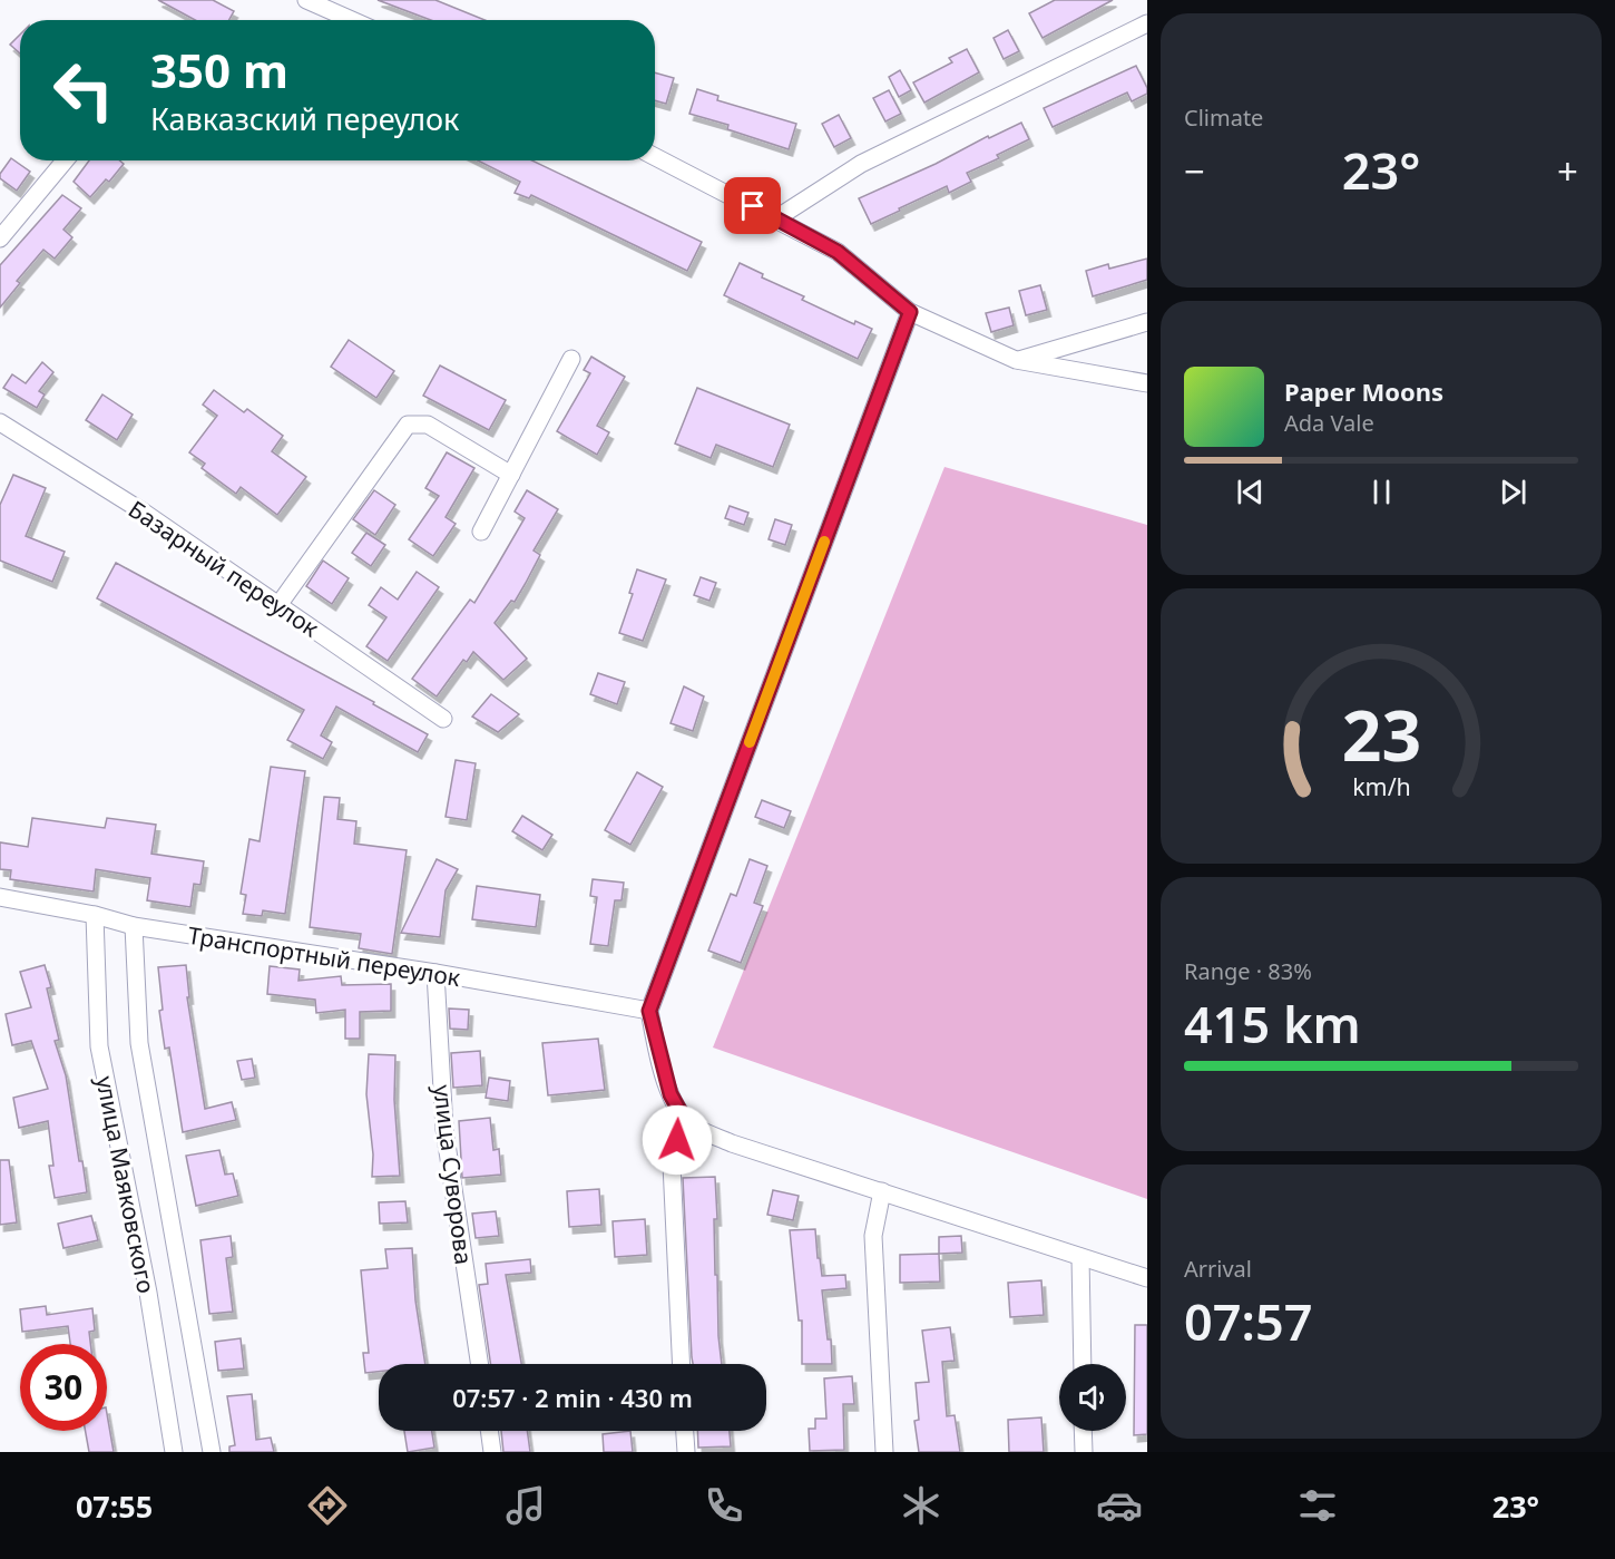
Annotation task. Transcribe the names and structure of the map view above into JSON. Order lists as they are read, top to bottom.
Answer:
{
  "streets": {
    "street": [
      "Базарный переулок",
      "Транспортный переулок",
      "улица Суворова",
      "улица Маяковского"
    ]
  },
  "crossings": [
    ["Транспортный переулок", "улица Суворова"],
    ["Транспортный переулок", "улица Маяковского"]
  ],
  "page": {
    "tile": [
      "Climate",
      ["Range · 83%", "415 km"],
      ["Arrival", "07:57"]
    ],
    "turn": ["350 m", "Кавказский переулок"],
    "heat": ["−", "23°", "+"],
    "song": ["Paper Moons", "Ada Vale"],
    "limit": "30",
    "trip": "07:57 · 2 min · 430 m",
    "tabs": ["07:55", "23°"],
    "gauge": ["23", "km/h"]
  }
}
